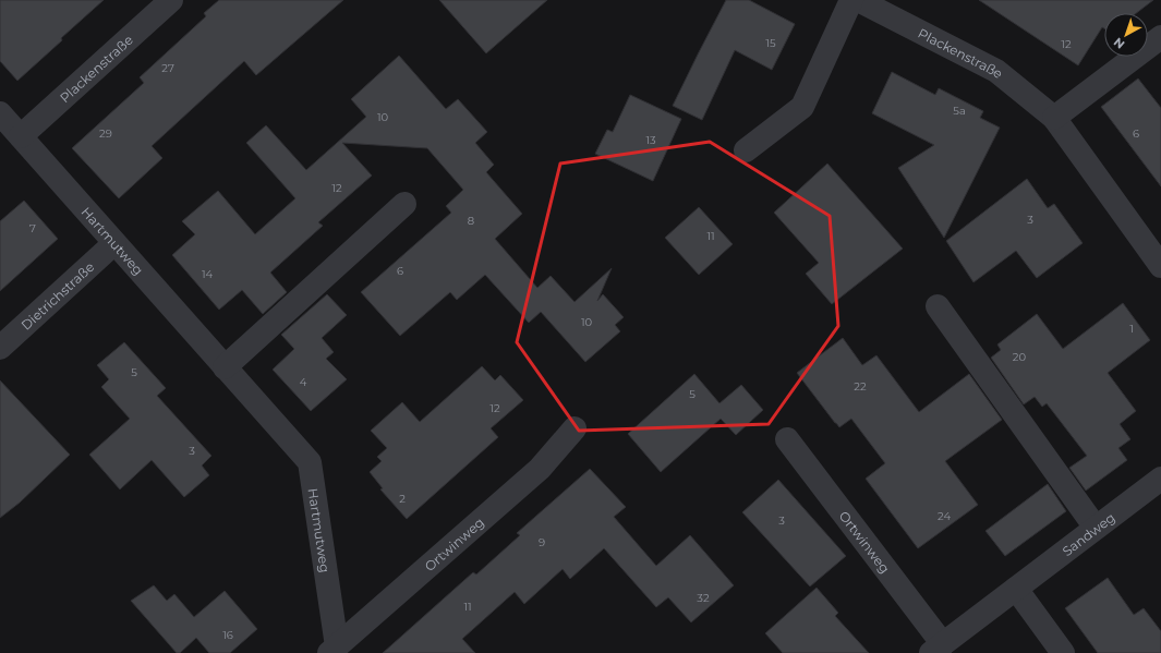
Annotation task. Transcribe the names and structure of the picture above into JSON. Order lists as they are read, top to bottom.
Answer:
{
  "streets": {
    "street": [
      "Plackenstraße",
      "Hartmutweg",
      "Dietrichstraße",
      "Sandweg",
      "Ortwinweg"
    ]
  },
  "crossings": [
    ["Plackenstraße", "Hartmutweg"],
    ["Hartmutweg", "Dietrichstraße"],
    ["Hartmutweg", "Ortwinweg"],
    ["Sandweg", "Ortwinweg"]
  ],
  "house_numbers": [
    "15",
    "12",
    "27",
    "5a",
    "10",
    "29",
    "6",
    "13",
    "12",
    "3",
    "8",
    "7",
    "11",
    "6",
    "14",
    "10",
    "1",
    "20",
    "5",
    "4",
    "22",
    "5",
    "12",
    "3",
    "2",
    "24",
    "3",
    "9",
    "32",
    "11",
    "16"
  ],
  "north": "bottom left"
}
